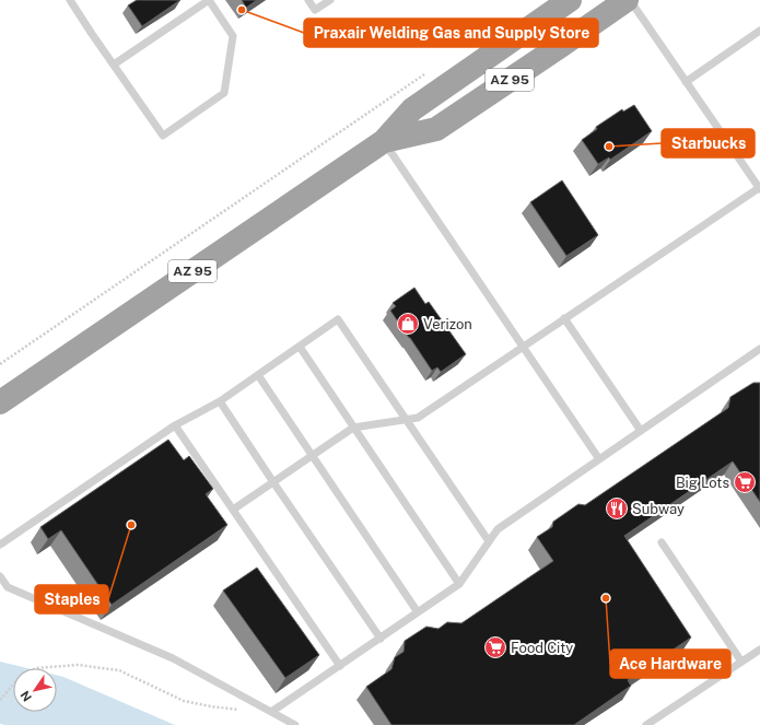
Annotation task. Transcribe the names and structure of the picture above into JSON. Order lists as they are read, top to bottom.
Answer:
{
  "streets": {
    "highway": ["AZ 95"]
  },
  "places": {
    "other": [
      "Praxair Welding Gas and Supply Store",
      "Starbucks",
      "Staples",
      "Ace Hardware"
    ],
    "shop": ["Verizon"],
    "supermarket": ["Big Lots", "Food City"],
    "restaurant": ["Subway"]
  },
  "north": "bottom left"
}
